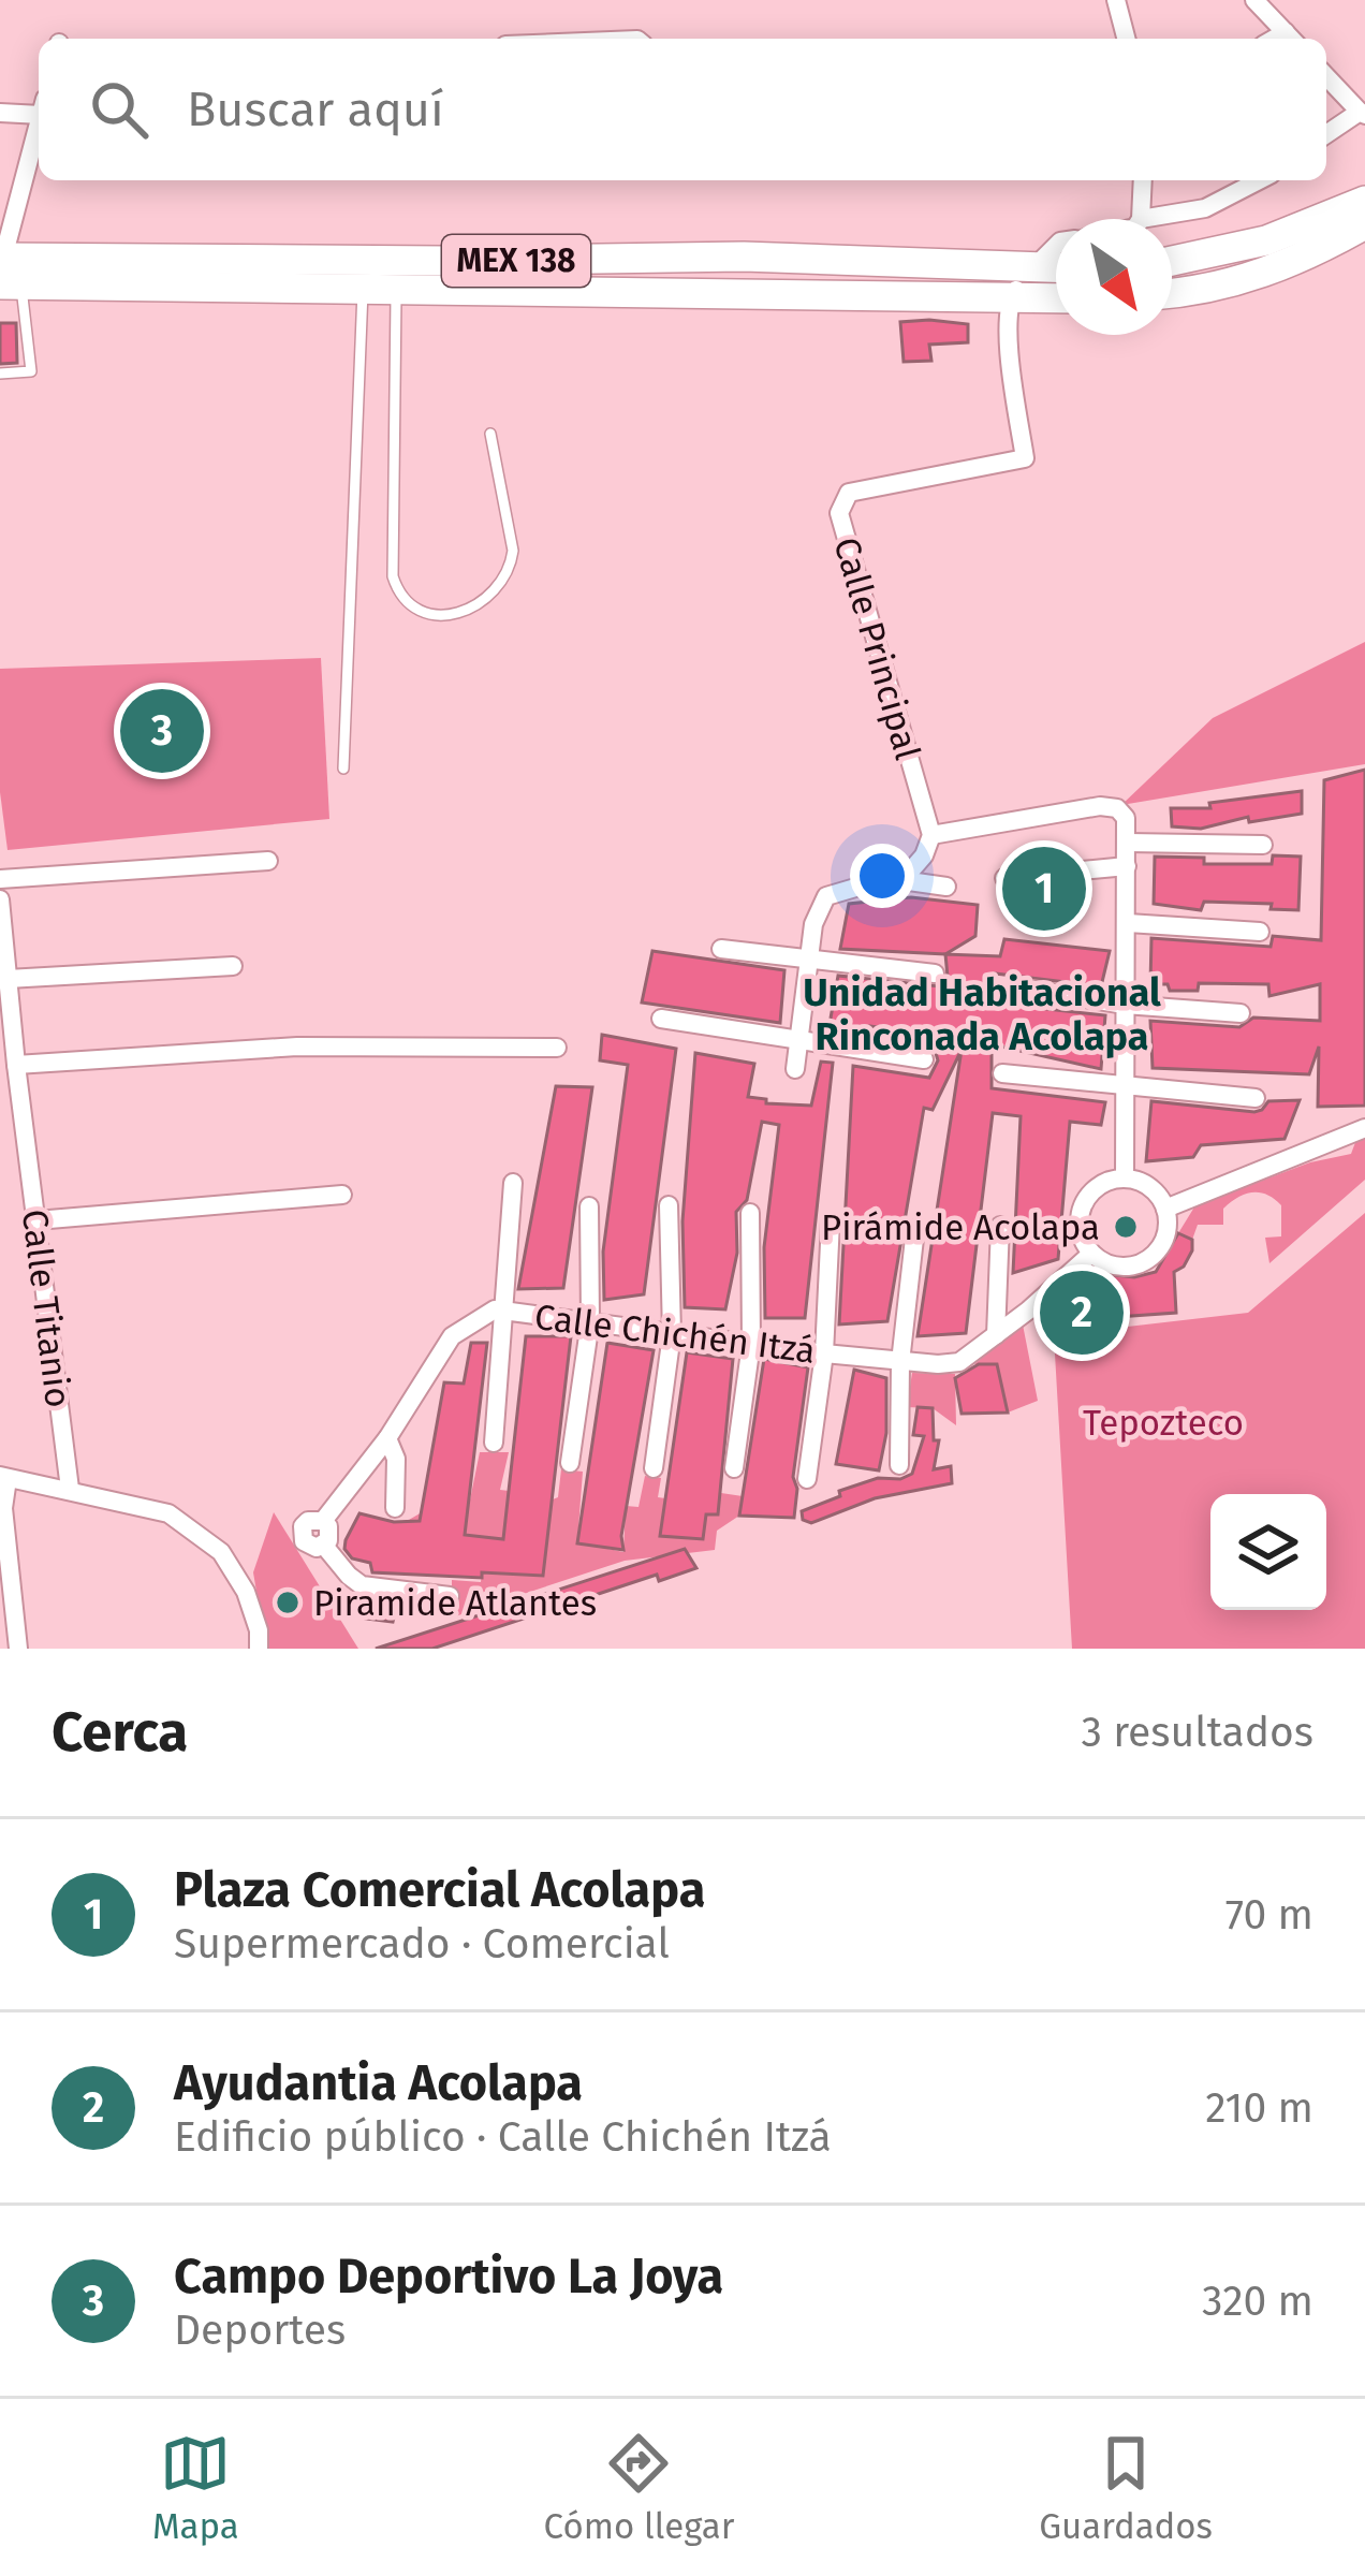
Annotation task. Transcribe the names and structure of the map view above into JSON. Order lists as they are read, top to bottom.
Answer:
{
  "streets": {
    "main road": ["MEX 138"],
    "street": ["Calle Principal", "Calle Titanio", "Calle Chichén Itzá"]
  },
  "crossings": [
    ["MEX 138", "Calle Principal"]
  ],
  "districts": ["Unidad Habitacional Rinconada Acolapa"],
  "parks": ["Tepozteco"],
  "places": ["Pirámide Acolapa", "Piramide Atlantes"],
  "north": "bottom right",
  "page": {
    "search": "Buscar aquí",
    "pins": ["3", "1", "2"],
    "heading": ["Cerca", "3 resultados"],
    "list": [
      {
        "mark": "1",
        "name": "Plaza Comercial Acolapa",
        "note": "Supermercado · Comercial",
        "value": "70 m"
      },
      {
        "mark": "2",
        "name": "Ayudantia Acolapa",
        "note": "Edificio público · Calle Chichén Itzá",
        "value": "210 m"
      },
      {
        "mark": "3",
        "name": "Campo Deportivo La Joya",
        "note": "Deportes",
        "value": "320 m"
      }
    ],
    "nav": ["Mapa", "Cómo llegar", "Guardados"]
  }
}
